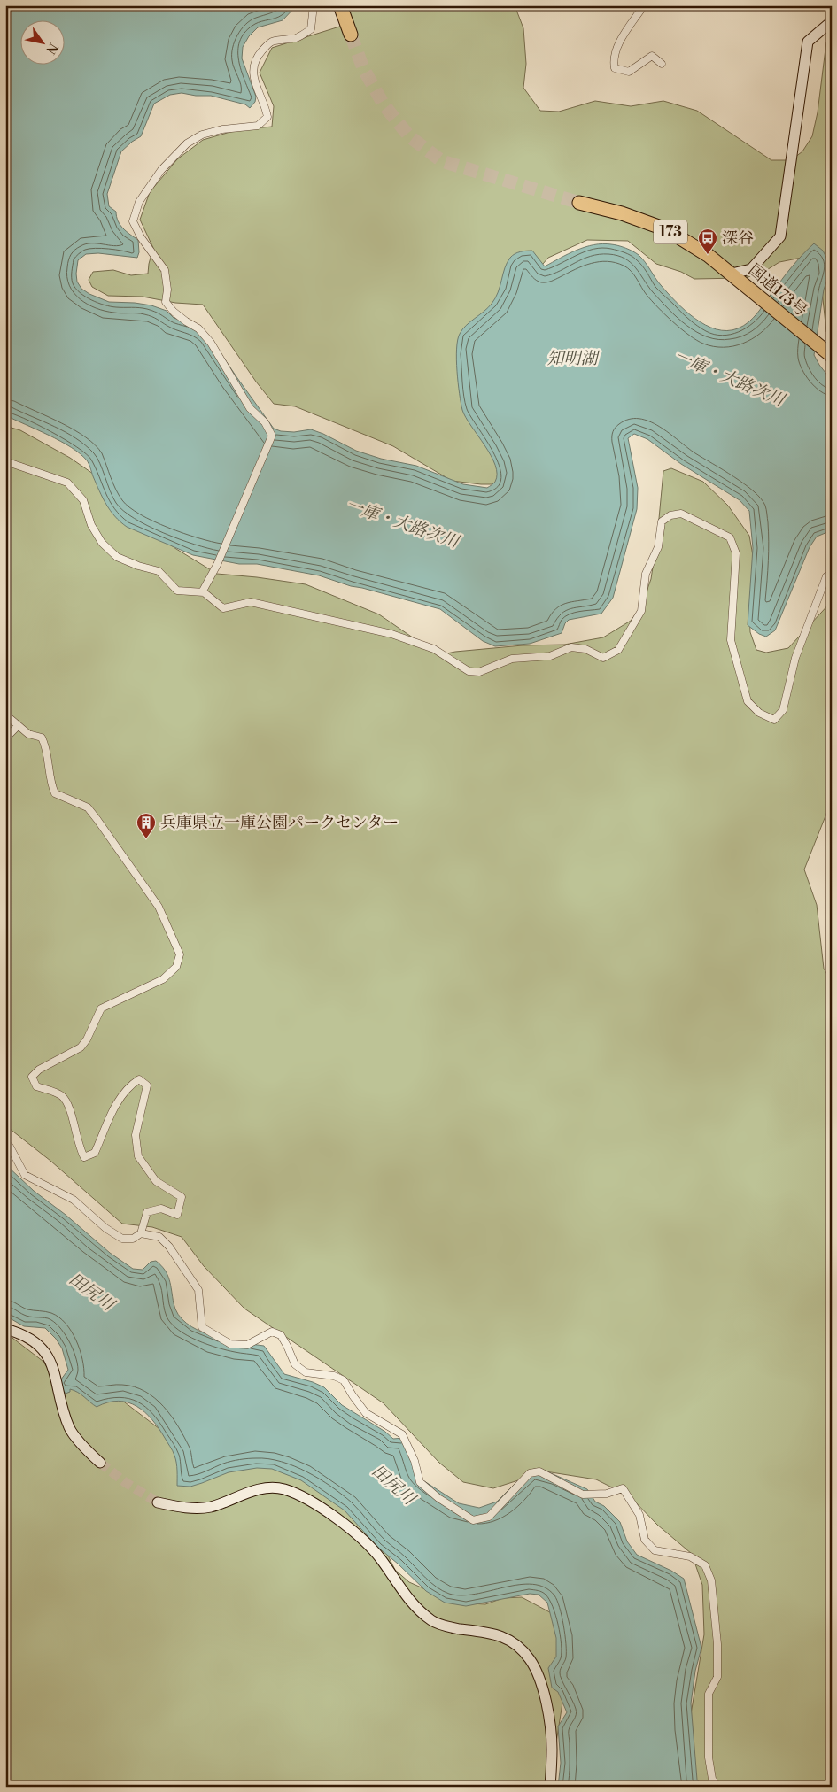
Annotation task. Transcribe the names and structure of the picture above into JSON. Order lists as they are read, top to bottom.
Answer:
{
  "streets": {
    "highway": ["173", "国道173号"]
  },
  "water": ["知明湖", "一庫・大路次川", "田尻川"],
  "places": {
    "bus stop": ["深谷"],
    "building": ["兵庫県立一庫公園パークセンター"]
  },
  "north": "bottom right"
}
